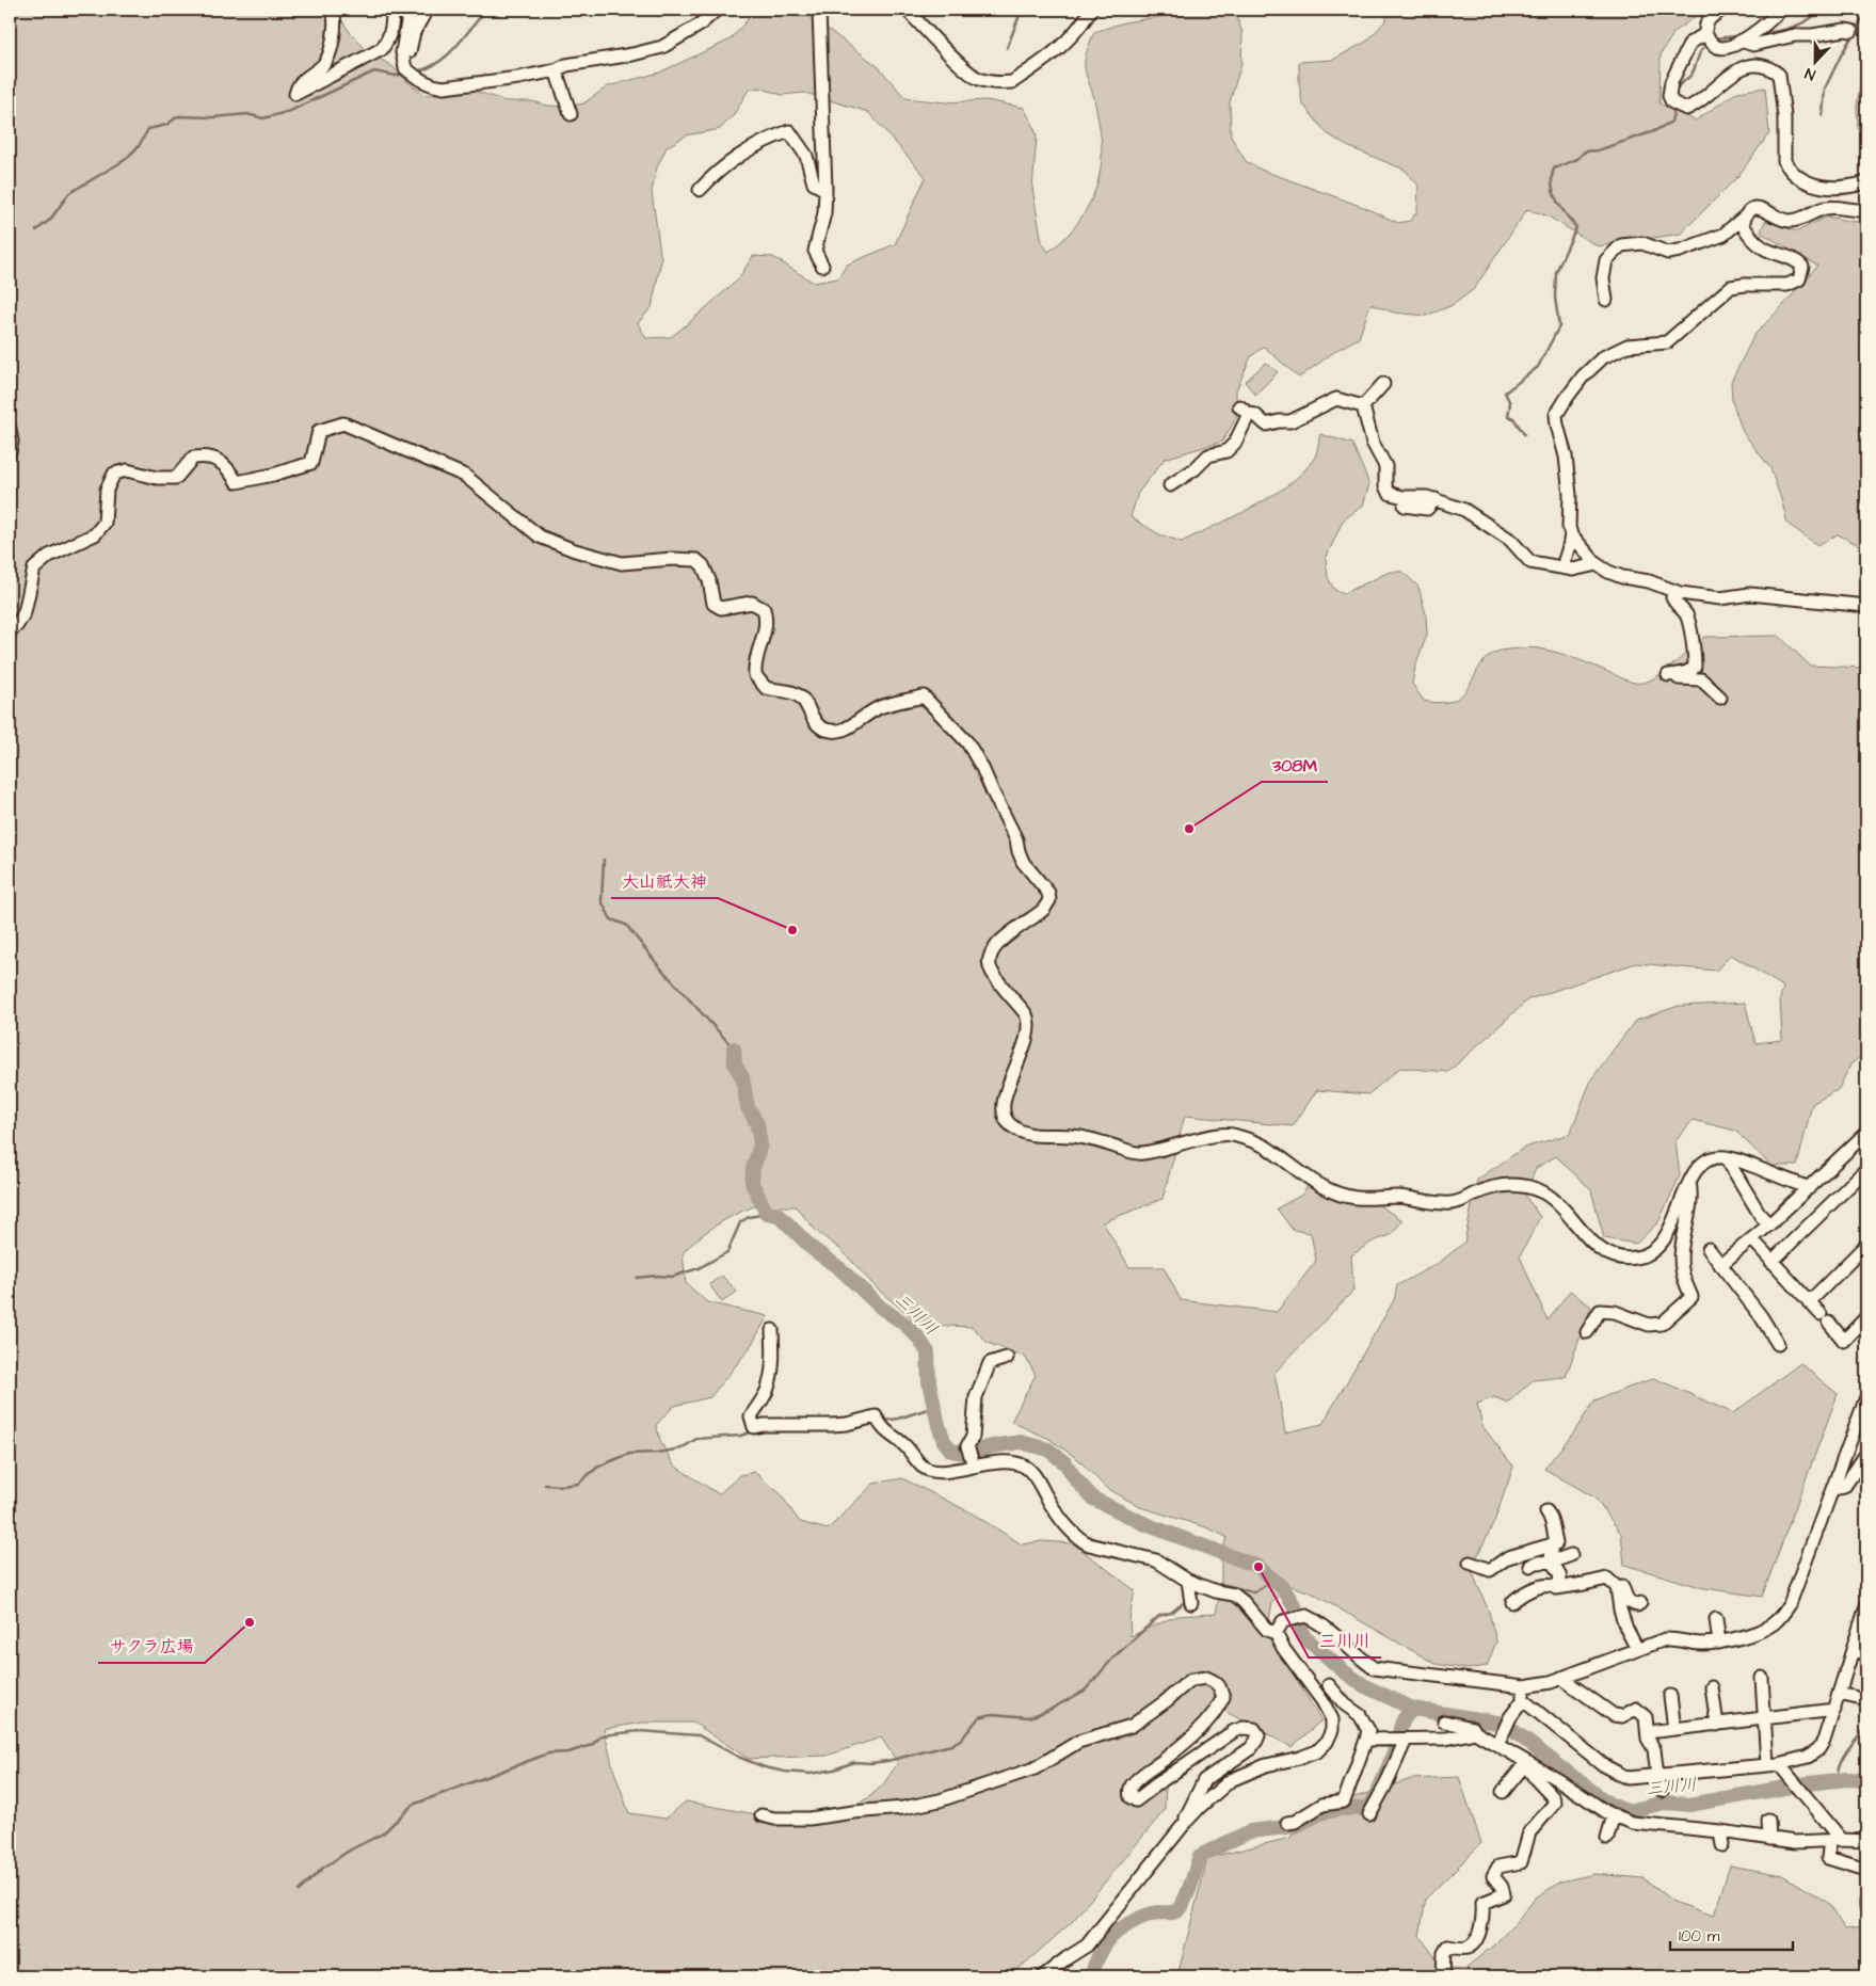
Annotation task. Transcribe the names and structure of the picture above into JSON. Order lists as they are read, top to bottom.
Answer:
{
  "water": ["三川川"],
  "places": [
    "308M",
    "大山祇大神",
    "三川川",
    "サクラ広場"
  ],
  "scale_bar": "100 m",
  "north": "bottom"
}
